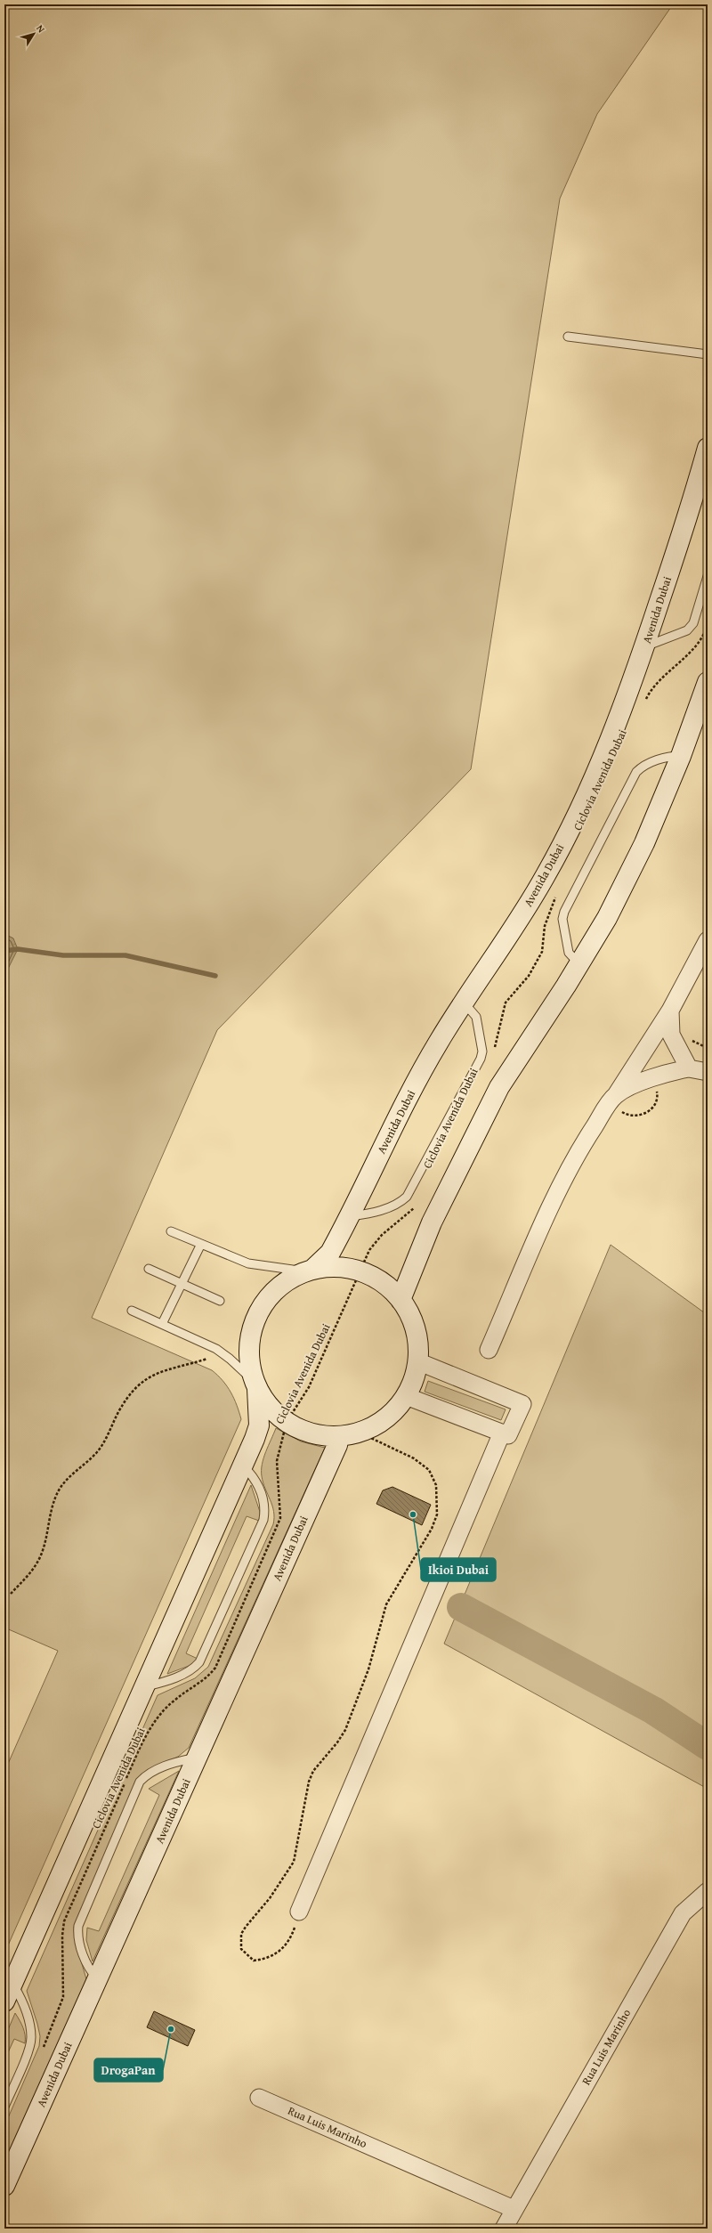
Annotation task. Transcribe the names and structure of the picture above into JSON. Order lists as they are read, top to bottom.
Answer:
{
  "streets": {
    "street": ["Avenida Dubai", "Rua Luis Marinho"],
    "path": ["Ciclovia Avenida Dubai"]
  },
  "crossings": [
    ["Avenida Dubai", "Ciclovia Avenida Dubai"]
  ],
  "places": ["Ikioi Dubai", "DrogaPan"],
  "north": "top right"
}
